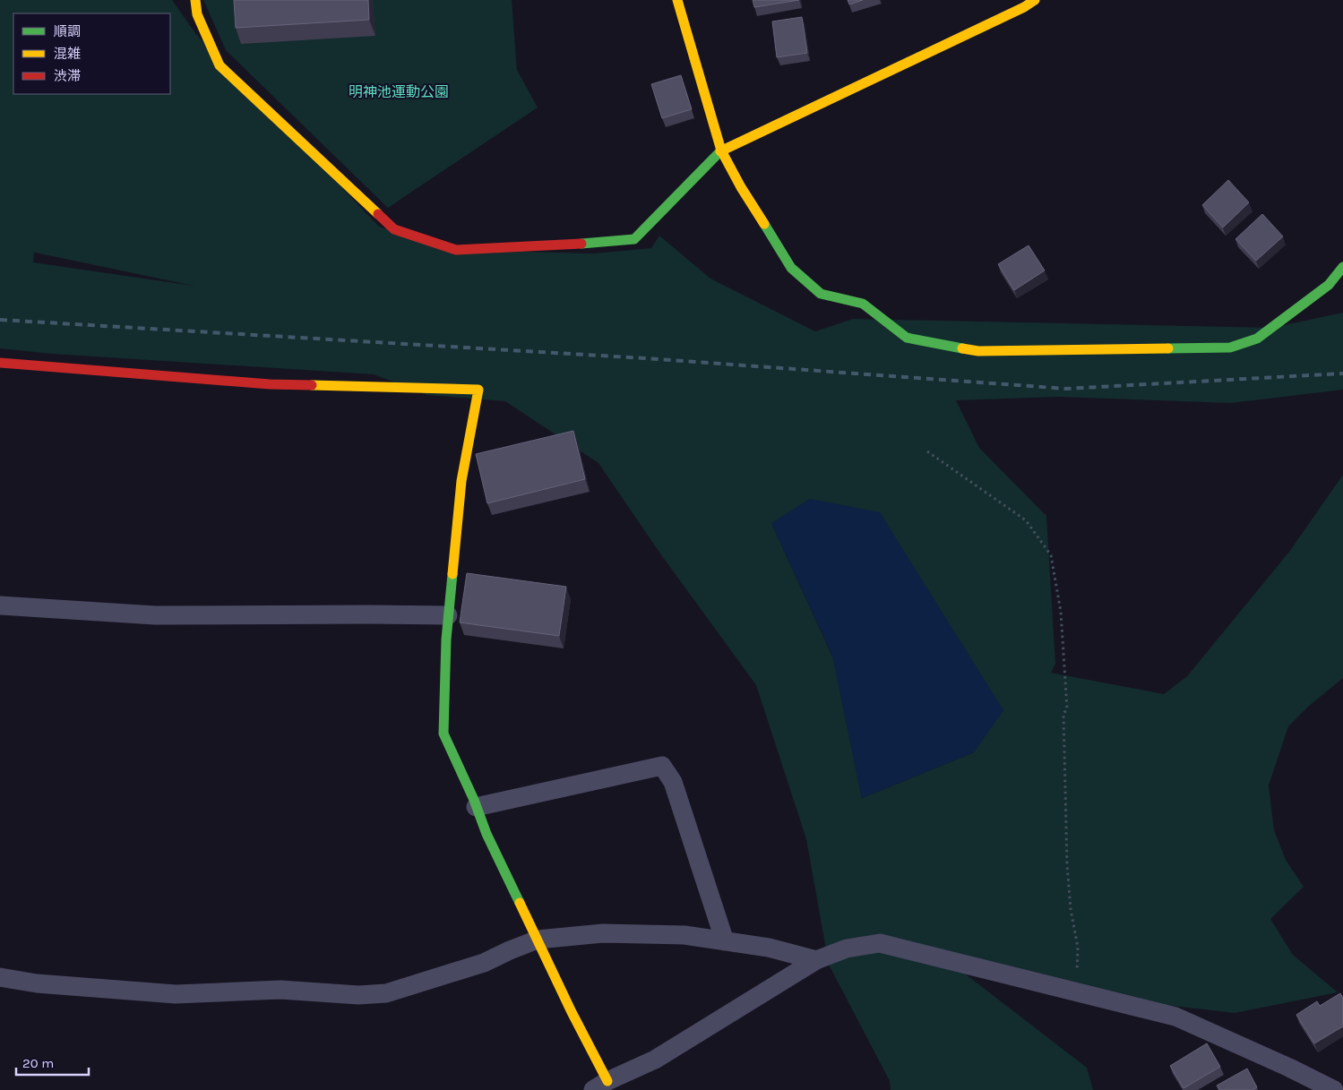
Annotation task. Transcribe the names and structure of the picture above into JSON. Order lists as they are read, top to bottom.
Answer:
{
  "parks": ["明神池運動公園"],
  "legend": ["順調", "混雑", "渋滞"],
  "scale_bar": "20 m"
}
